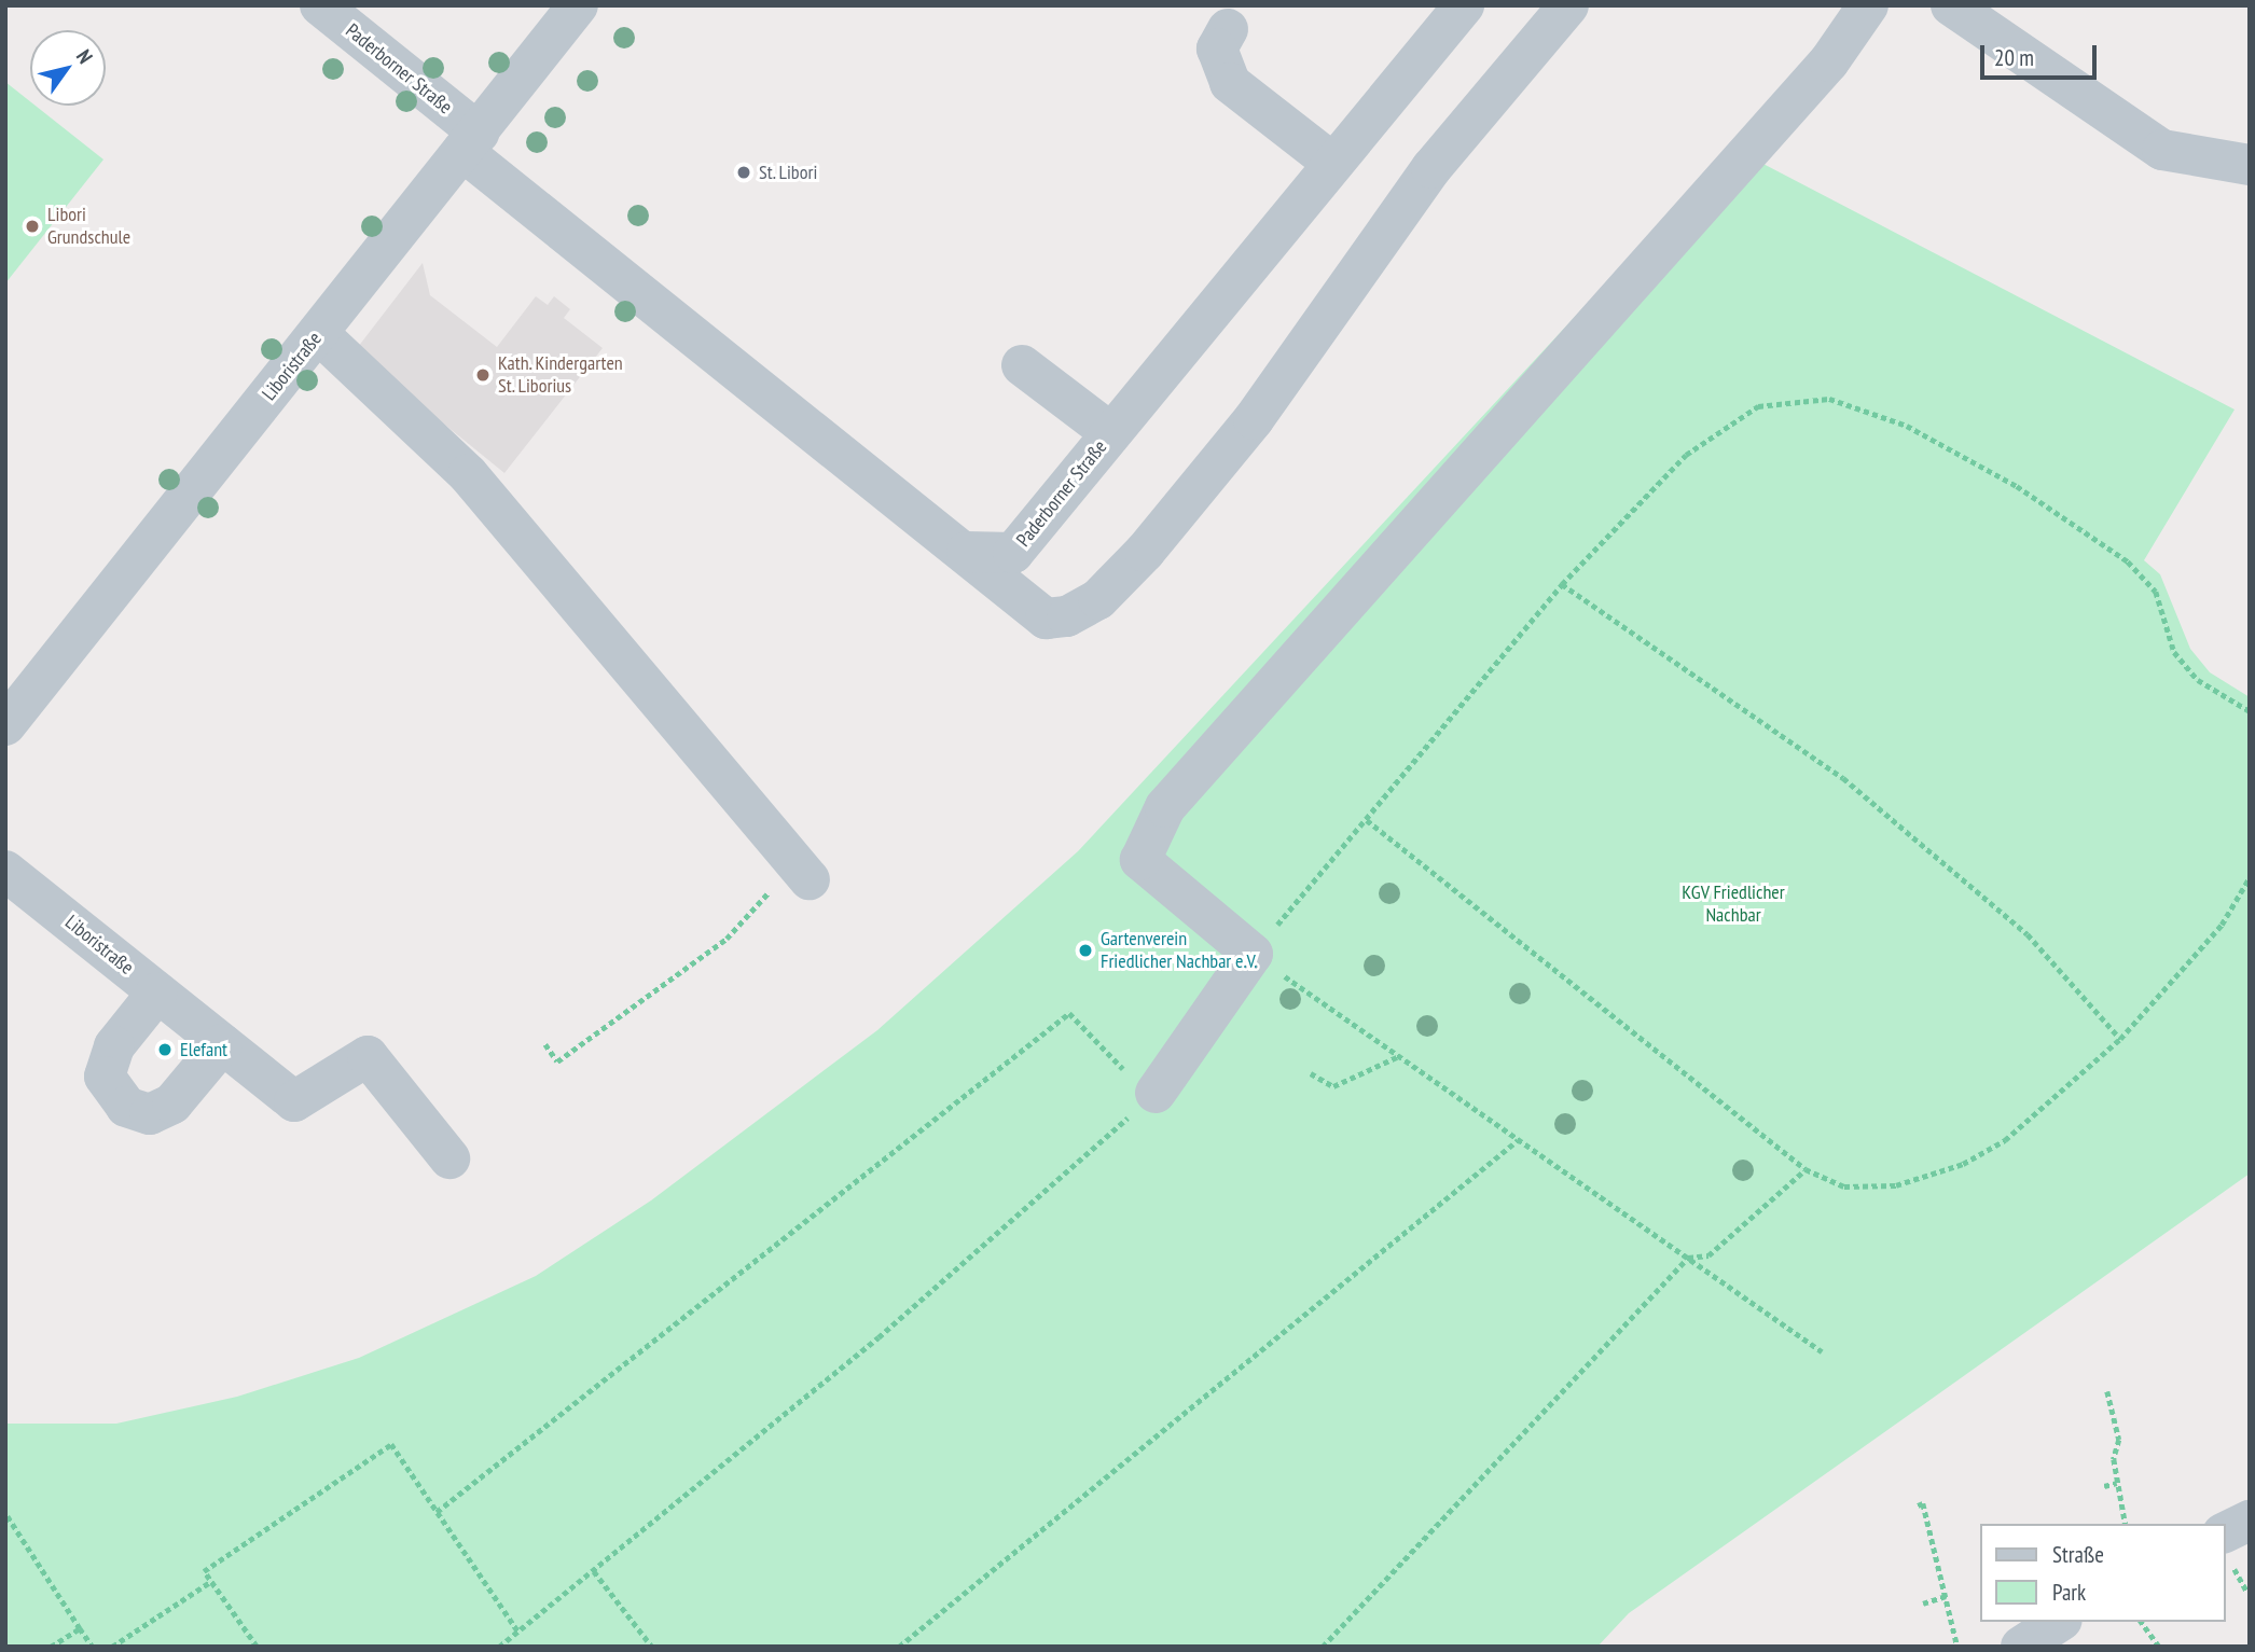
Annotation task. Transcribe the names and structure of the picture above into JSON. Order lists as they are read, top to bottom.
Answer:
{
  "streets": {
    "street": ["Paderborner Straße", "Liboristraße"]
  },
  "crossings": [
    ["Paderborner Straße", "Liboristraße"]
  ],
  "parks": ["KGV Friedlicher Nachbar"],
  "places": [
    "St. Libori",
    "Libori Grundschule",
    "Kath. Kindergarten St. Liborius",
    "Gartenverein Friedlicher Nachbar e.V.",
    "Elefant"
  ],
  "legend": ["Straße", "Park"],
  "scale_bar": "20 m",
  "north": "top right"
}
